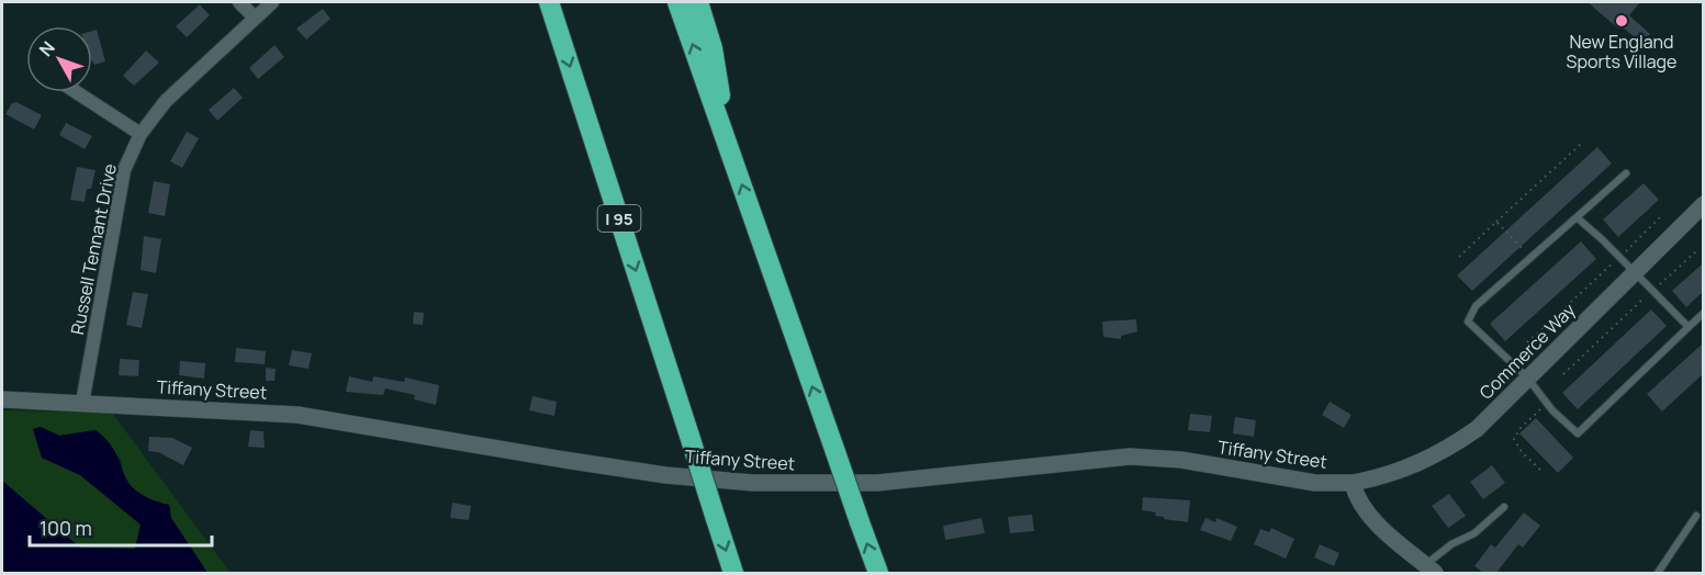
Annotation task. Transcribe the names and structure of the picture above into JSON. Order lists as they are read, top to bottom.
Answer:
{
  "streets": {
    "highway": ["I 95"],
    "street": ["Russell Tennant Drive", "Commerce Way", "Tiffany Street"]
  },
  "crossings": [
    ["Russell Tennant Drive", "Tiffany Street"],
    ["Commerce Way", "Tiffany Street"]
  ],
  "places": ["New England Sports Village"],
  "scale_bar": "100 m",
  "north": "top left"
}
